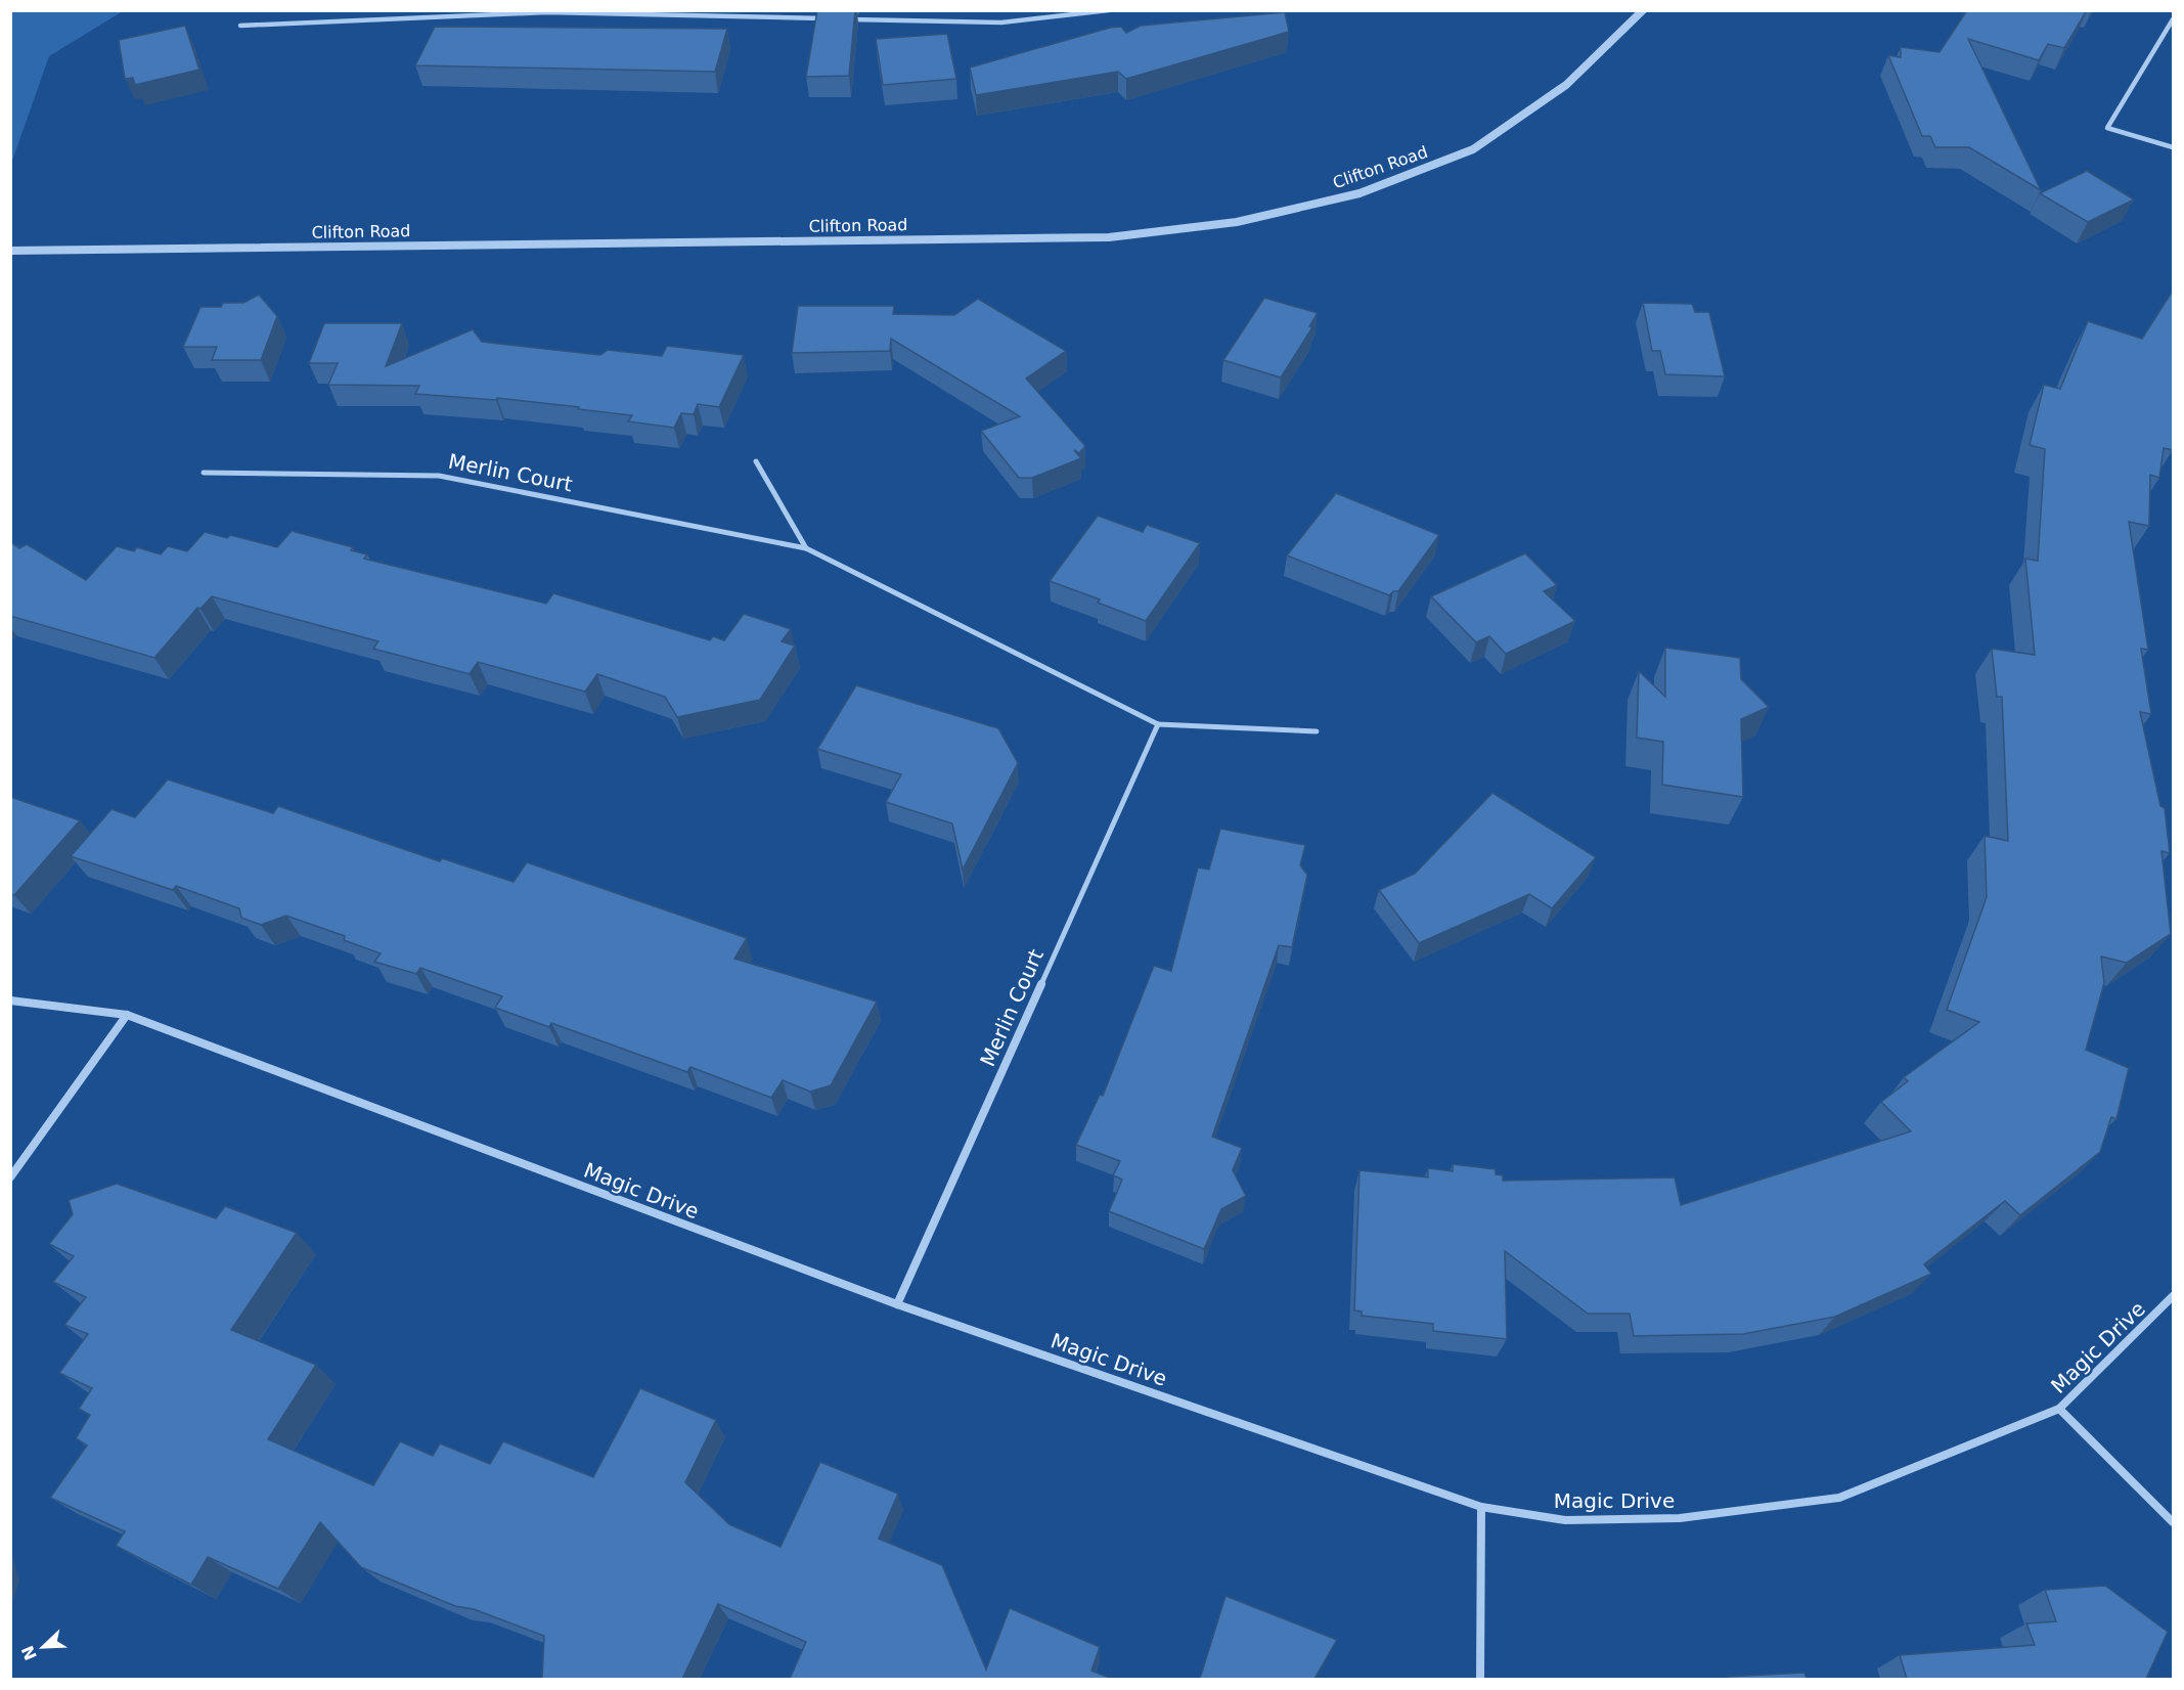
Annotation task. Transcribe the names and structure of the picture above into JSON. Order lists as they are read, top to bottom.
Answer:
{
  "streets": {
    "street": ["Clifton Road", "Merlin Court", "Magic Drive"]
  },
  "crossings": [
    ["Merlin Court", "Magic Drive"]
  ],
  "north": "bottom left"
}
